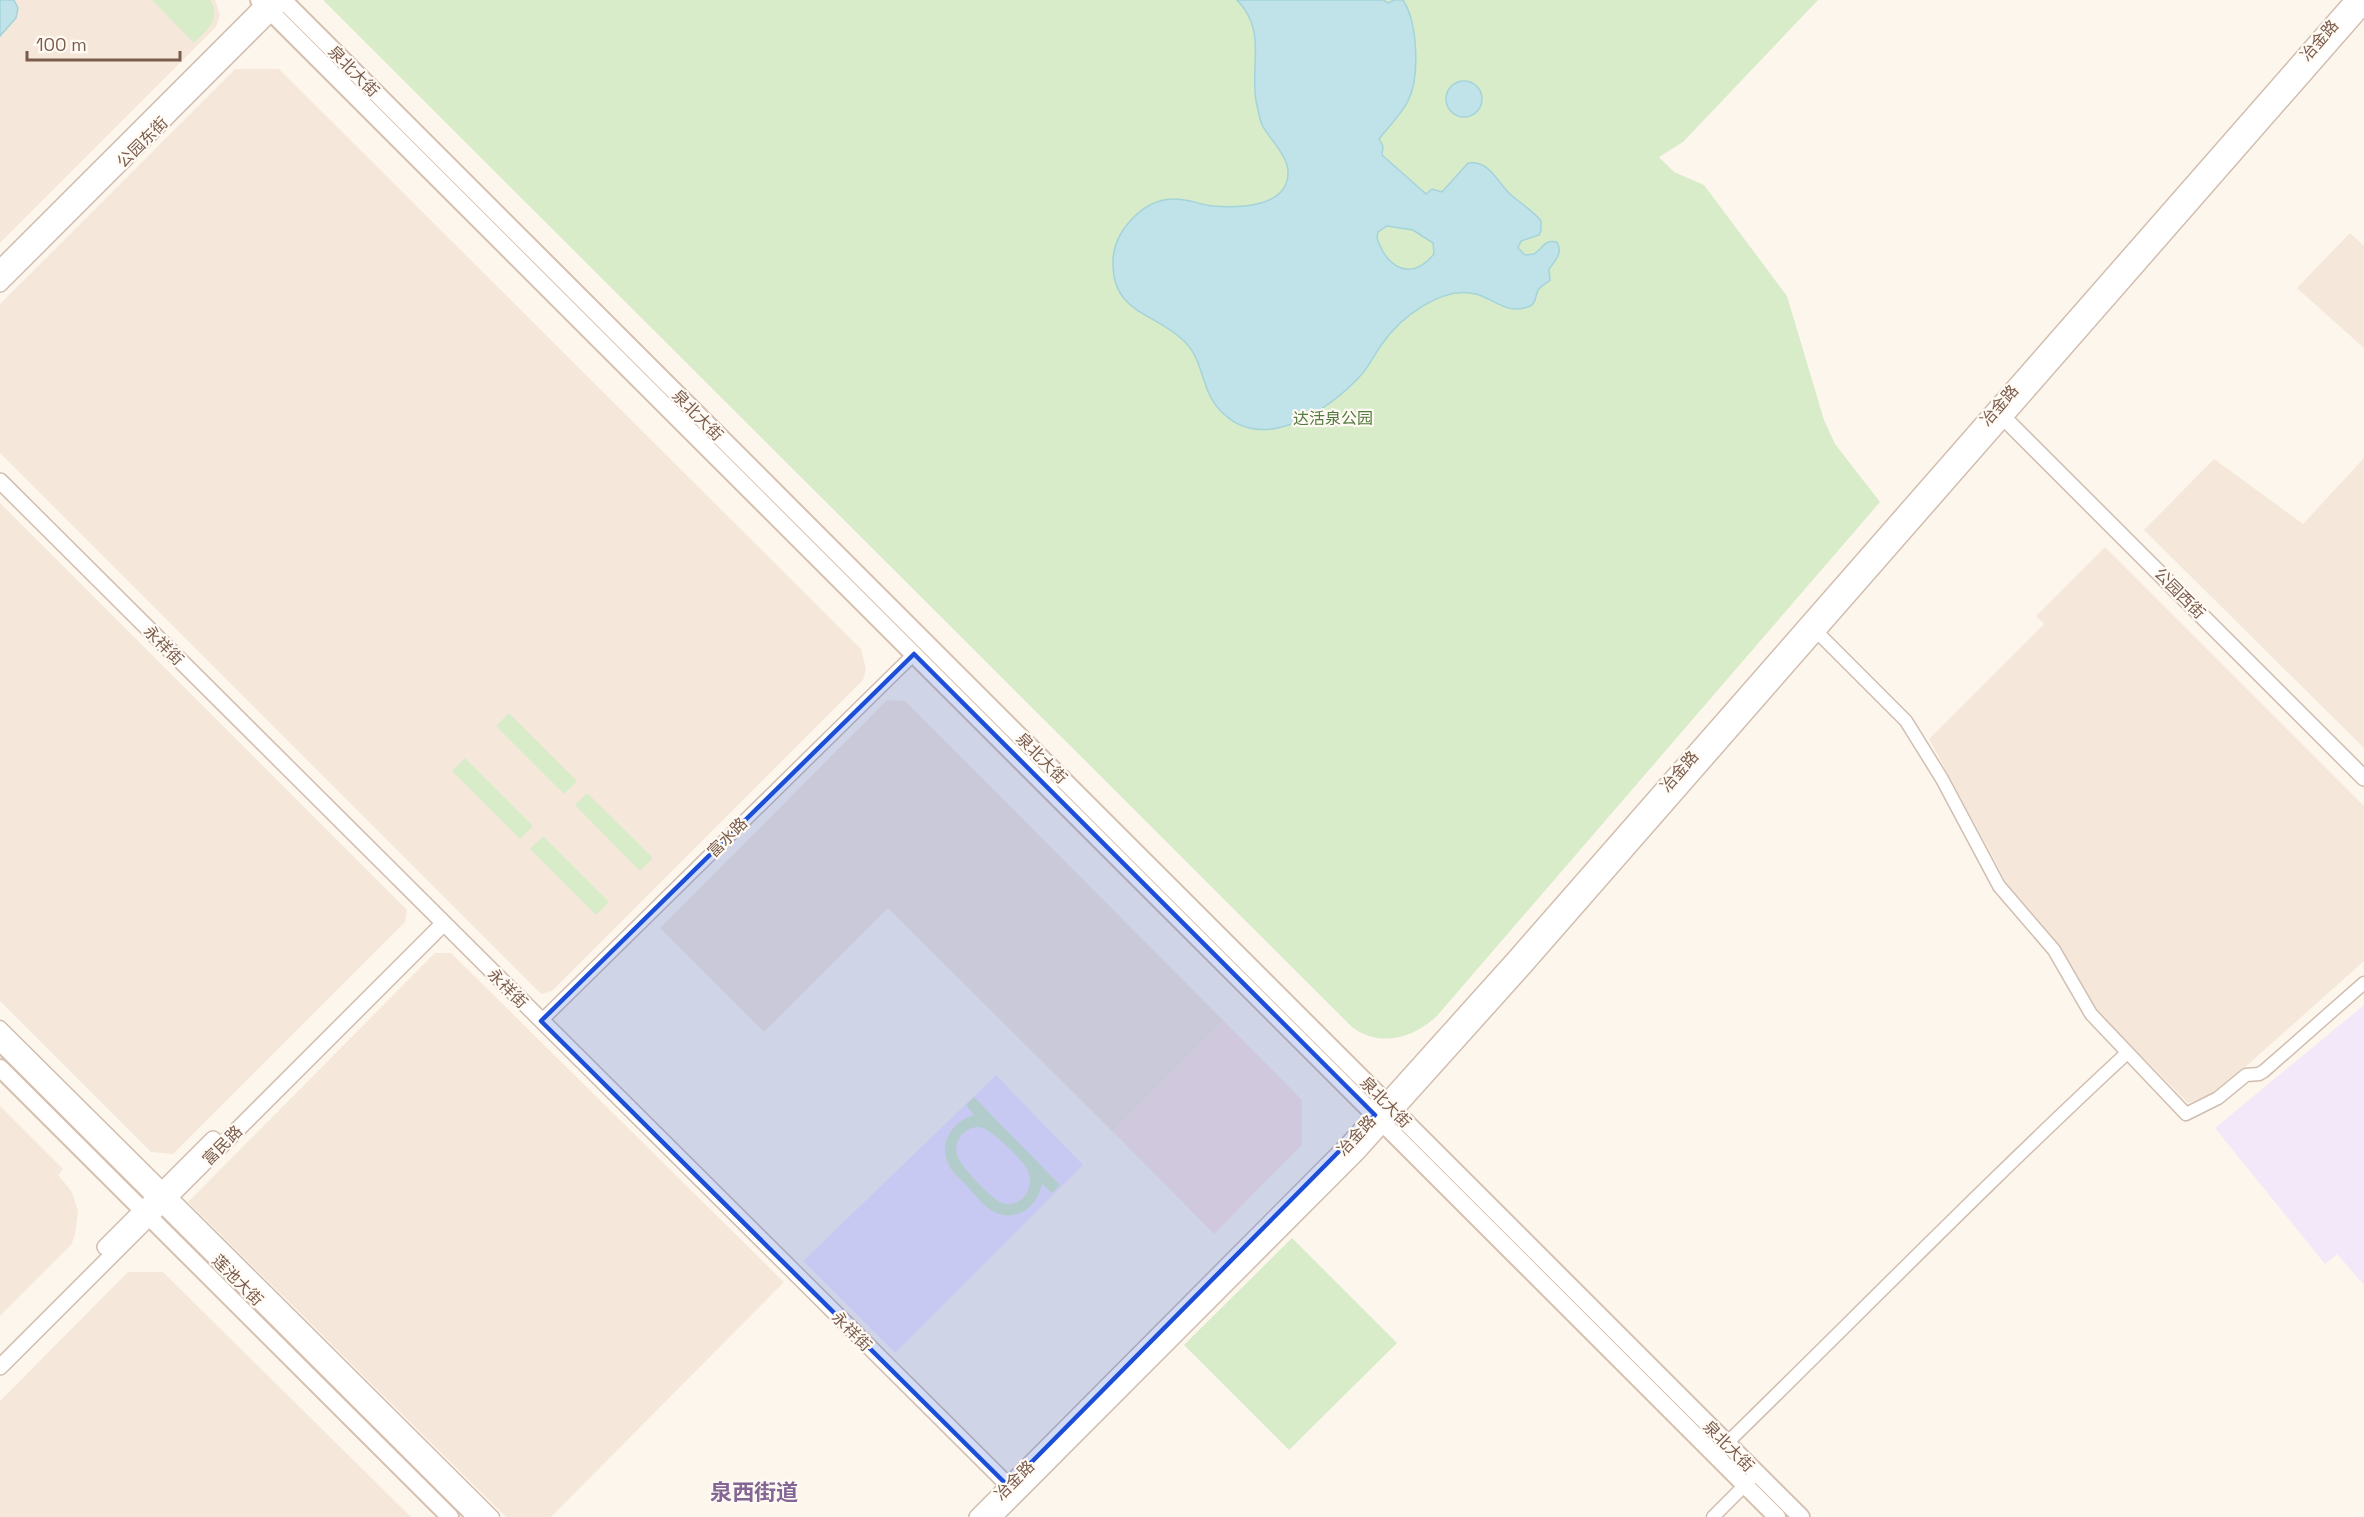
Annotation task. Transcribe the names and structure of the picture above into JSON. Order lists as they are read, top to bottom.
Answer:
{
  "streets": {
    "main road": ["泉北大街", "莲池大街"],
    "street": [
      "冶金路",
      "公园东街",
      "公园西街",
      "永祥街",
      "富水路",
      "富民路"
    ]
  },
  "crossings": [
    ["冶金路", "泉北大街"],
    ["冶金路", "公园西街"],
    ["冶金路", "永祥街"],
    ["泉北大街", "公园东街"],
    ["泉北大街", "富水路"],
    ["永祥街", "富水路"],
    ["永祥街", "富民路"],
    ["富民路", "莲池大街"]
  ],
  "districts": ["泉西街道"],
  "parks": ["达活泉公园"],
  "scale_bar": "100 m"
}
